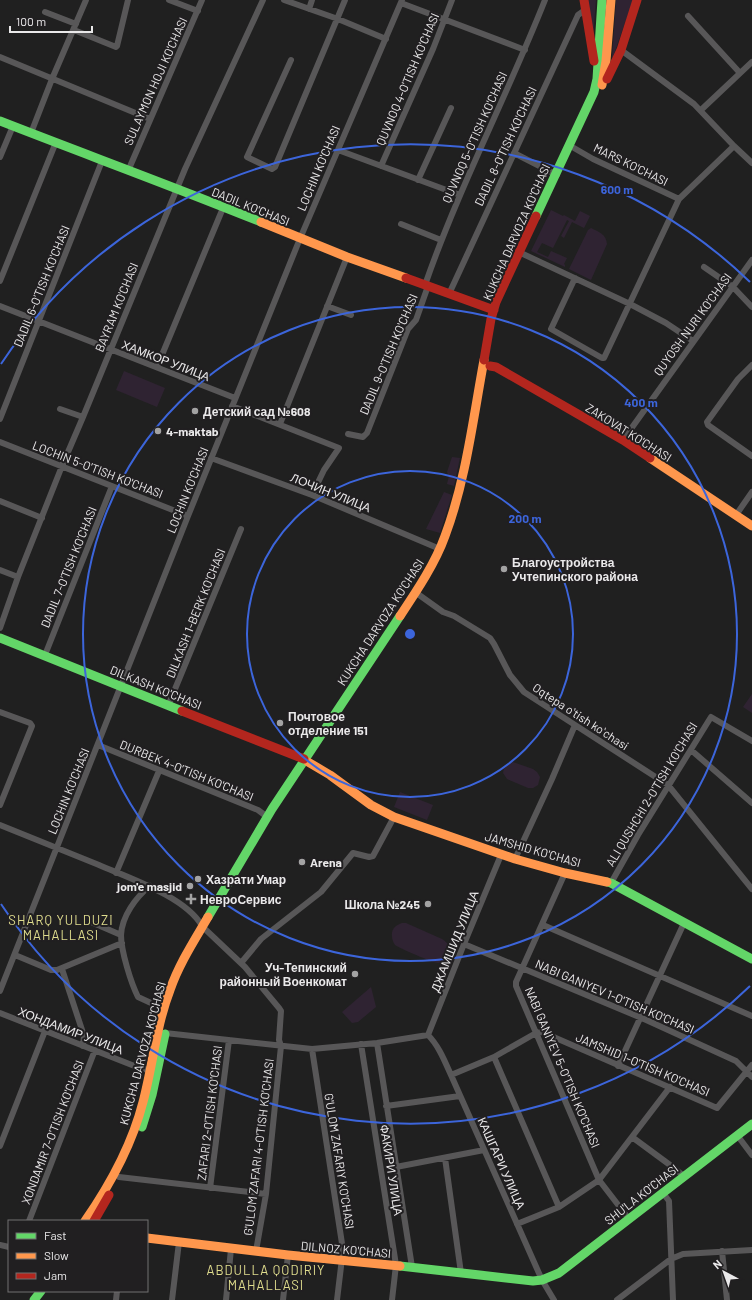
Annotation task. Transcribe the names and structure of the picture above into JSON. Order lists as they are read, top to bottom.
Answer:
{
  "streets": {
    "street": [
      "QUVNOQ 4-O'TISH KO'CHASI",
      "SULAYMON HOJI KO'CHASI",
      "QUVNOQ 5-O'TISH KO'CHASI",
      "DADIL 8-O'TISH KO'CHASI",
      "MARS KO'CHASI",
      "LOCHIN KO'CHASI",
      "DADIL KO'CHASI",
      "KUKCHA DARVOZA KO'CHASI",
      "DADIL 6-O'TISH KO'CHASI",
      "BAYRAM KO'CHASI",
      "QUYOSH NURI KO'CHASI",
      "DADIL 9-O'TISH KO'CHASI",
      "ХАМКОР УЛИЦА",
      "ZAKOVAT KO'CHASI",
      "LOCHIN 5-O'TISH KO'CHASI",
      "ЛОЧИН УЛИЦА",
      "DADIL 7-O'TISH KO'CHASI",
      "DILKASH 1-BERK KO'CHASI",
      "DILKASH KO'CHASI",
      "Oqtepa oʻtish koʻchasi",
      "DURBEK 4-O'TISH KO'CHASI",
      "ALI QUSHCHI 2-O'TISH KO'CHASI",
      "JAMSHID KO'CHASI",
      "ДЖАМШИД УЛИЦА",
      "NABI GANIYEV 1-O'TISH KO'CHASI",
      "ХОНДАМИР УЛИЦА",
      "JAMSHID 1-O'TISH KO'CHASI",
      "NABI GANIYEV 5-O'TISH KO'CHASI",
      "ZAFARI 2-O'TISH KO'CHASI",
      "XONDAMIR 7-O'TISH KO'CHASI",
      "G'ULOM ZAFARI 4-O'TISH KO'CHASI",
      "G'ULOM ZAFARIY KO'CHASI",
      "КАШГАРИ УЛИЦА",
      "ФАКИРИ УЛИЦА",
      "SHU'LA KO'CHASI",
      "DILNOZ KO'CHASI"
    ]
  },
  "crossings": [
    ["SULAYMON HOJI KO'CHASI", "DADIL KO'CHASI"],
    ["QUVNOQ 5-O'TISH KO'CHASI", "DADIL KO'CHASI"],
    ["QUVNOQ 5-O'TISH KO'CHASI", "DADIL 9-O'TISH KO'CHASI"],
    ["DADIL 8-O'TISH KO'CHASI", "DADIL KO'CHASI"],
    ["MARS KO'CHASI", "KUKCHA DARVOZA KO'CHASI"],
    ["LOCHIN KO'CHASI", "DADIL KO'CHASI"],
    ["LOCHIN KO'CHASI", "ХАМКОР УЛИЦА"],
    ["LOCHIN KO'CHASI", "LOCHIN 5-O'TISH KO'CHASI"],
    ["LOCHIN KO'CHASI", "ЛОЧИН УЛИЦА"],
    ["LOCHIN KO'CHASI", "DILKASH KO'CHASI"],
    ["LOCHIN KO'CHASI", "DURBEK 4-O'TISH KO'CHASI"],
    ["LOCHIN KO'CHASI", "G'ULOM ZAFARI 4-O'TISH KO'CHASI"],
    ["DADIL KO'CHASI", "KUKCHA DARVOZA KO'CHASI"],
    ["DADIL KO'CHASI", "DADIL 6-O'TISH KO'CHASI"],
    ["DADIL KO'CHASI", "BAYRAM KO'CHASI"],
    ["DADIL KO'CHASI", "DADIL 9-O'TISH KO'CHASI"],
    ["KUKCHA DARVOZA KO'CHASI", "ZAKOVAT KO'CHASI"],
    ["KUKCHA DARVOZA KO'CHASI", "ЛОЧИН УЛИЦА"],
    ["KUKCHA DARVOZA KO'CHASI", "DILKASH KO'CHASI"],
    ["KUKCHA DARVOZA KO'CHASI", "Oqtepa oʻtish koʻchasi"],
    ["KUKCHA DARVOZA KO'CHASI", "DURBEK 4-O'TISH KO'CHASI"],
    ["KUKCHA DARVOZA KO'CHASI", "JAMSHID KO'CHASI"],
    ["KUKCHA DARVOZA KO'CHASI", "ХОНДАМИР УЛИЦА"],
    ["KUKCHA DARVOZA KO'CHASI", "G'ULOM ZAFARI 4-O'TISH KO'CHASI"],
    ["DADIL 6-O'TISH KO'CHASI", "ХАМКОР УЛИЦА"],
    ["BAYRAM KO'CHASI", "ХАМКОР УЛИЦА"],
    ["BAYRAM KO'CHASI", "LOCHIN 5-O'TISH KO'CHASI"],
    ["QUYOSH NURI KO'CHASI", "ZAKOVAT KO'CHASI"],
    ["LOCHIN 5-O'TISH KO'CHASI", "DADIL 7-O'TISH KO'CHASI"],
    ["DADIL 7-O'TISH KO'CHASI", "DILKASH KO'CHASI"],
    ["DILKASH 1-BERK KO'CHASI", "DILKASH KO'CHASI"],
    ["DILKASH KO'CHASI", "JAMSHID KO'CHASI"],
    ["Oqtepa oʻtish koʻchasi", "ALI QUSHCHI 2-O'TISH KO'CHASI"],
    ["ALI QUSHCHI 2-O'TISH KO'CHASI", "JAMSHID KO'CHASI"],
    ["JAMSHID KO'CHASI", "ДЖАМШИД УЛИЦА"],
    ["JAMSHID KO'CHASI", "NABI GANIYEV 5-O'TISH KO'CHASI"],
    ["ДЖАМШИД УЛИЦА", "NABI GANIYEV 1-O'TISH KO'CHASI"],
    ["ДЖАМШИД УЛИЦА", "КАШГАРИ УЛИЦА"],
    ["NABI GANIYEV 1-O'TISH KO'CHASI", "JAMSHID 1-O'TISH KO'CHASI"],
    ["NABI GANIYEV 1-O'TISH KO'CHASI", "NABI GANIYEV 5-O'TISH KO'CHASI"],
    ["ХОНДАМИР УЛИЦА", "XONDAMIR 7-O'TISH KO'CHASI"],
    ["JAMSHID 1-O'TISH KO'CHASI", "NABI GANIYEV 5-O'TISH KO'CHASI"],
    ["NABI GANIYEV 5-O'TISH KO'CHASI", "SHU'LA KO'CHASI"],
    ["G'ULOM ZAFARI 4-O'TISH KO'CHASI", "DILNOZ KO'CHASI"],
    ["G'ULOM ZAFARIY KO'CHASI", "DILNOZ KO'CHASI"],
    ["КАШГАРИ УЛИЦА", "SHU'LA KO'CHASI"],
    ["КАШГАРИ УЛИЦА", "DILNOZ KO'CHASI"],
    ["ФАКИРИ УЛИЦА", "DILNOZ KO'CHASI"],
    ["SHU'LA KO'CHASI", "DILNOZ KO'CHASI"]
  ],
  "districts": ["SHARQ YULDUZI MAHALLASI", "ABDULLA QODIRIY MAHALLASI"],
  "places": {
    "other": [
      "Детский сад №608",
      "4-maktab",
      "Благоустройства Учтепинского района",
      "Почтовое отделение 151",
      "Arena",
      "Хазрати Умар",
      "jom'e masjid",
      "Школа №245",
      "Уч-Тепинский районный Военкомат"
    ],
    "health": ["НевроСервис"]
  },
  "legend": ["Fast", "Slow", "Jam"],
  "scale_bar": "100 m",
  "north": "top left",
  "rings": ["600 m", "400 m", "200 m"]
}
